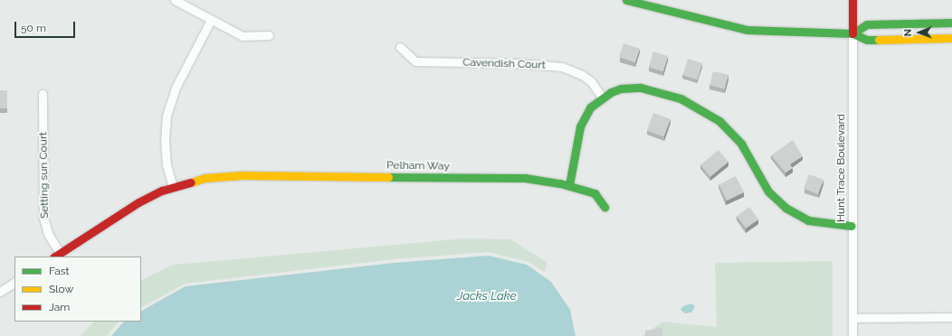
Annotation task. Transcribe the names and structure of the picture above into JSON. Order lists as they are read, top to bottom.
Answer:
{
  "streets": {
    "street": [
      "Cavendish Court",
      "Pelham Way",
      "Hunt Trace Boulevard",
      "Setting sun Court"
    ]
  },
  "crossings": [
    ["Pelham Way", "Setting sun Court"]
  ],
  "water": ["Jacks Lake"],
  "legend": ["Fast", "Slow", "Jam"],
  "scale_bar": "50 m",
  "north": "left"
}
